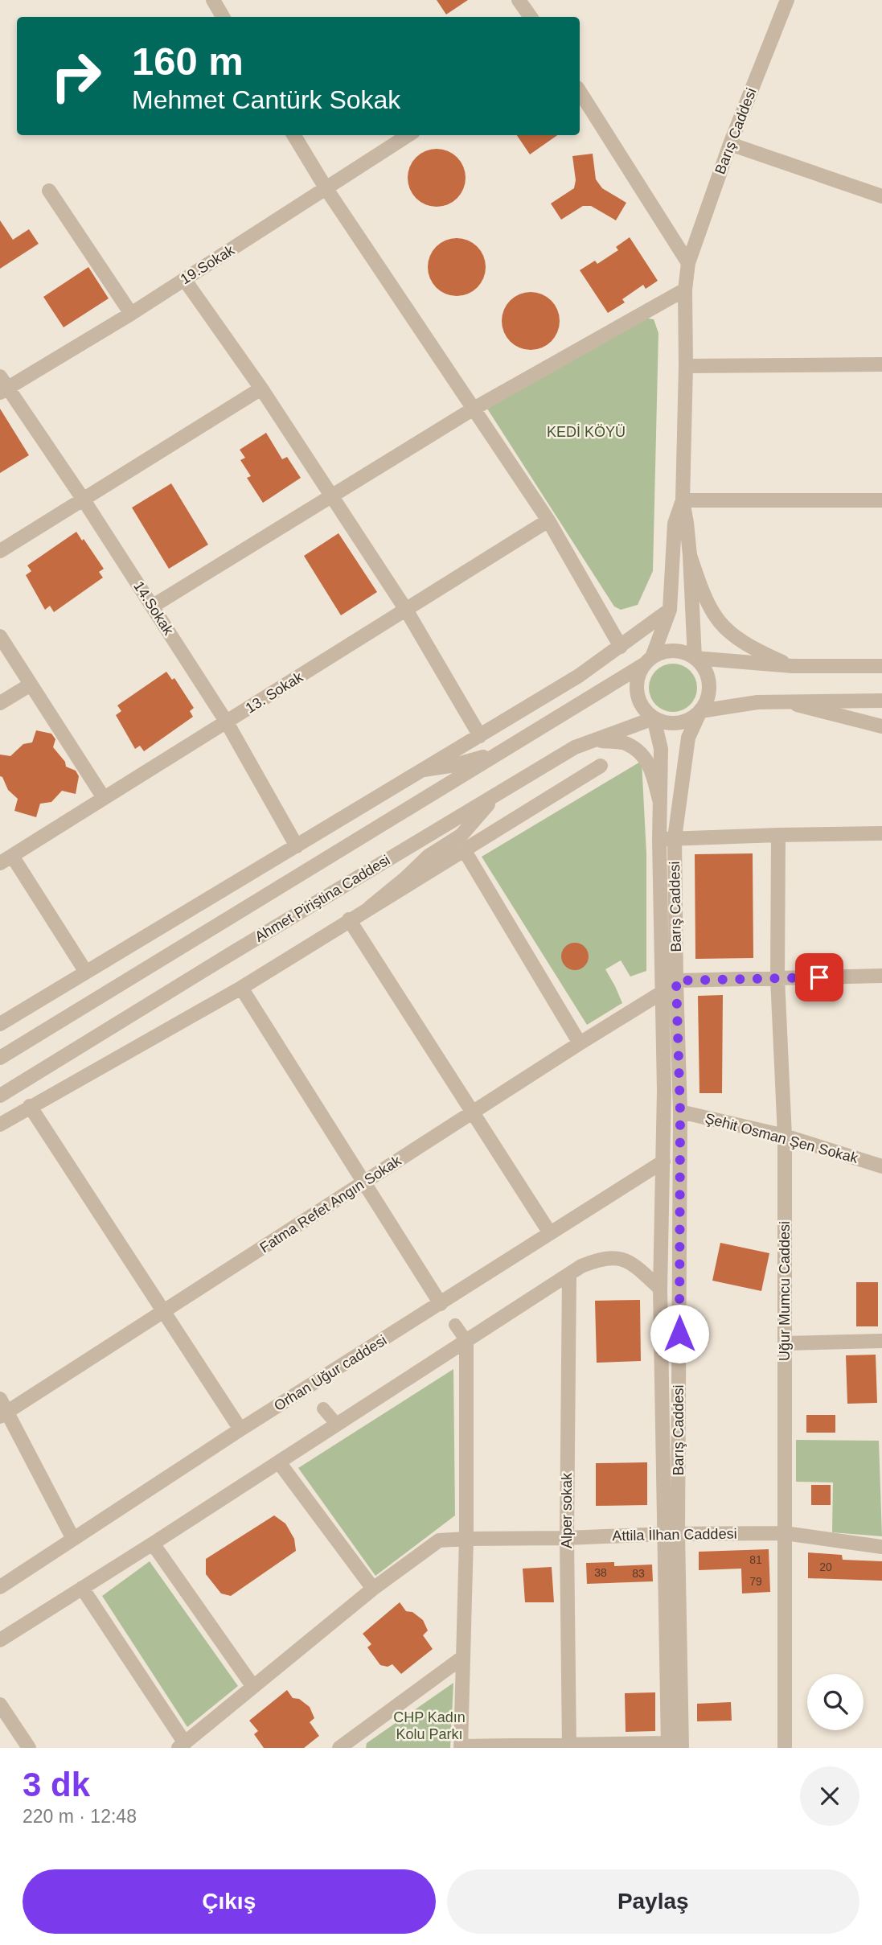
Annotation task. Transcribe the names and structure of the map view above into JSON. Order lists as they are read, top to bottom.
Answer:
{
  "streets": {
    "street": [
      "Barış Caddesi",
      "19.Sokak",
      "14.Sokak",
      "13. Sokak",
      "Ahmet Piriştina Caddesi",
      "Şehit Osman Şen Sokak",
      "Fatma Refet Angın Sokak",
      "Uğur Mumcu Caddesi",
      "Orhan Uğur caddesi",
      "Alper sokak",
      "Attila İlhan Caddesi"
    ]
  },
  "crossings": [
    ["Barış Caddesi", "Ahmet Piriştina Caddesi"],
    ["Barış Caddesi", "Şehit Osman Şen Sokak"],
    ["Barış Caddesi", "Fatma Refet Angın Sokak"],
    ["Barış Caddesi", "Orhan Uğur caddesi"],
    ["Barış Caddesi", "Attila İlhan Caddesi"],
    ["19.Sokak", "14.Sokak"],
    ["14.Sokak", "13. Sokak"],
    ["Şehit Osman Şen Sokak", "Uğur Mumcu Caddesi"],
    ["Uğur Mumcu Caddesi", "Attila İlhan Caddesi"],
    ["Alper sokak", "Attila İlhan Caddesi"]
  ],
  "parks": ["KEDİ KÖYÜ", "CHP Kadın Kolu Parkı"],
  "house_numbers": [
    "81",
    "20",
    "38",
    "83",
    "79"
  ],
  "page": {
    "turn": ["160 m", "Mehmet Cantürk Sokak"],
    "heading": ["3 dk", "220 m · 12:48"],
    "buttons": ["Çıkış", "Paylaş"]
  }
}
